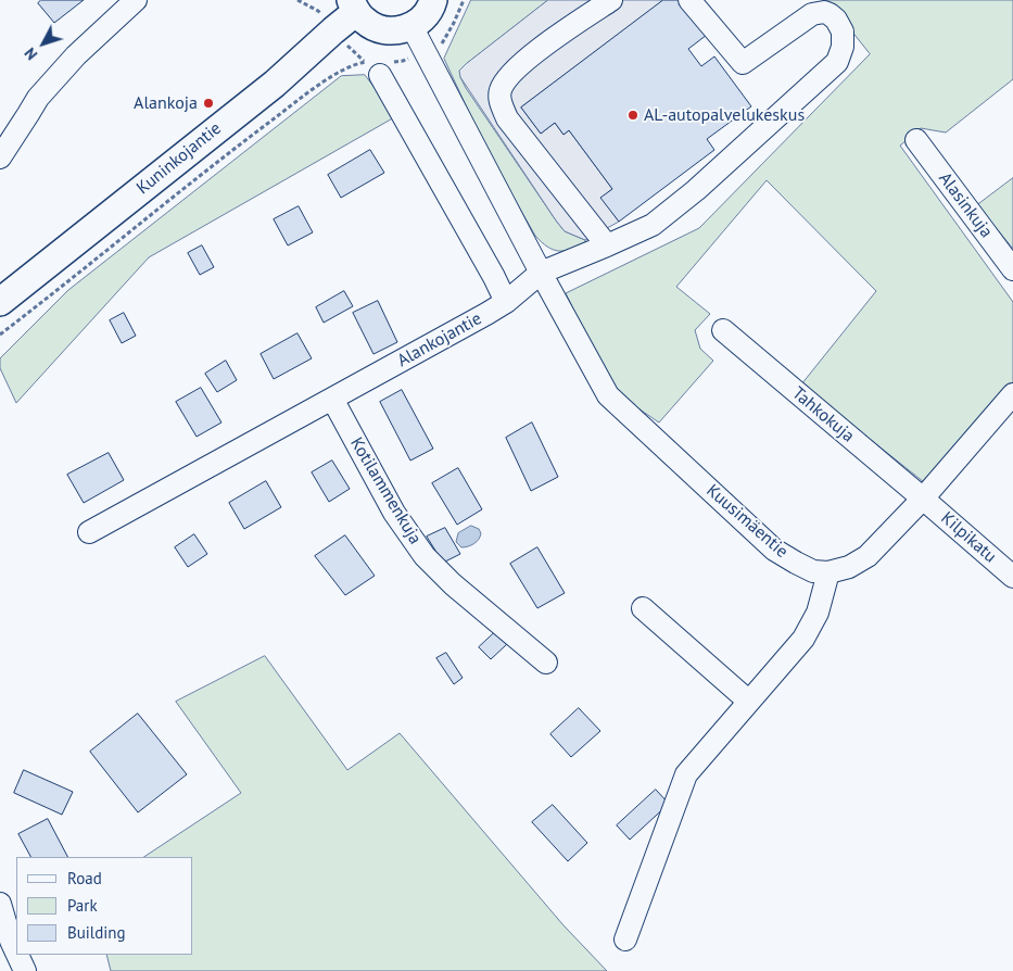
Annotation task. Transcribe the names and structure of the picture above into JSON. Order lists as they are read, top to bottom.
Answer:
{
  "streets": {
    "main road": ["Kuninkojantie"],
    "street": [
      "Alasinkuja",
      "Alankojantie",
      "Tahkokuja",
      "Kotilammenkuja",
      "Kuusimäentie",
      "Kilpikatu"
    ]
  },
  "crossings": [
    ["Alankojantie", "Kotilammenkuja"],
    ["Alankojantie", "Kuusimäentie"],
    ["Tahkokuja", "Kilpikatu"]
  ],
  "places": ["Alankoja", "AL-autopalvelukeskus"],
  "legend": ["Road", "Park", "Building"],
  "north": "bottom left"
}
